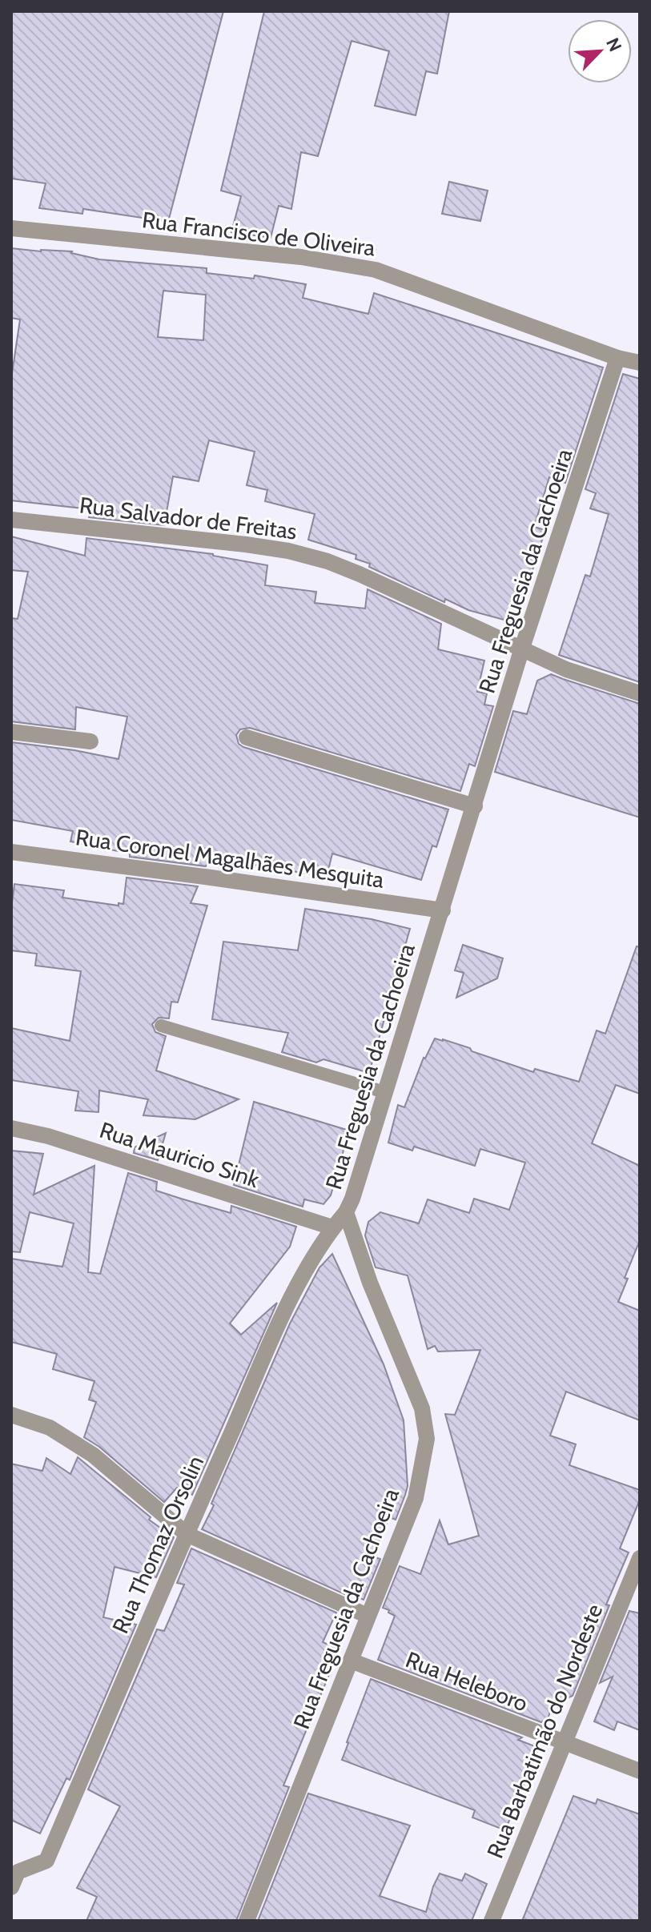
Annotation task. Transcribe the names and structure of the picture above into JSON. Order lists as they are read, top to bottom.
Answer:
{
  "streets": {
    "street": [
      "Rua Francisco de Oliveira",
      "Rua Salvador de Freitas",
      "Rua Freguesia da Cachoeira",
      "Rua Coronel Magalhães Mesquita",
      "Rua Mauricio Sink",
      "Rua Thomaz Orsolin",
      "Rua Heleboro",
      "Rua Barbatimão do Nordeste"
    ]
  },
  "crossings": [
    ["Rua Francisco de Oliveira", "Rua Freguesia da Cachoeira"],
    ["Rua Salvador de Freitas", "Rua Freguesia da Cachoeira"],
    ["Rua Freguesia da Cachoeira", "Rua Coronel Magalhães Mesquita"],
    ["Rua Freguesia da Cachoeira", "Rua Thomaz Orsolin"],
    ["Rua Freguesia da Cachoeira", "Rua Heleboro"],
    ["Rua Mauricio Sink", "Rua Thomaz Orsolin"],
    ["Rua Heleboro", "Rua Barbatimão do Nordeste"]
  ],
  "north": "top right"
}
